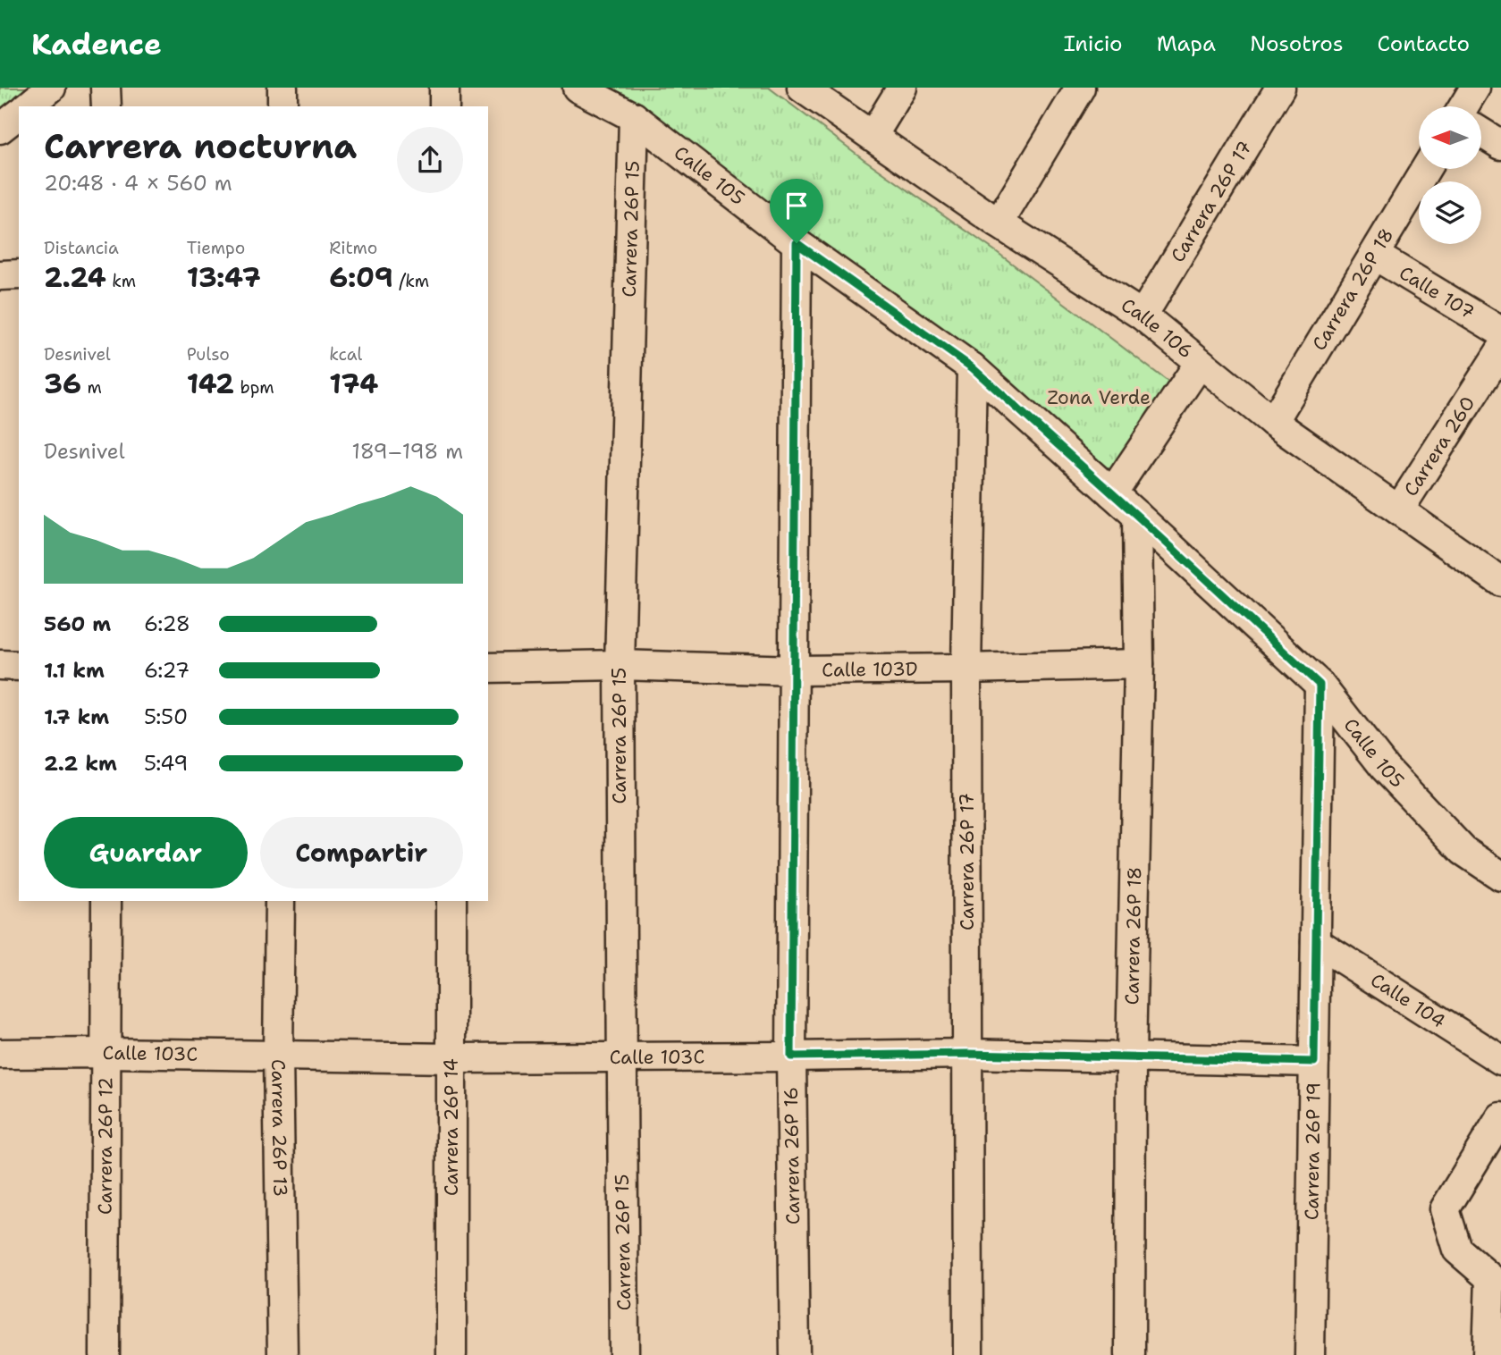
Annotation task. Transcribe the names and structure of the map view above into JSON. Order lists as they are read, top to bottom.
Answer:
{
  "streets": {
    "street": [
      "Calle 105",
      "Carrera 26P 17",
      "Carrera 26P 15",
      "Carrera 26P 18",
      "Calle 107",
      "Calle 106",
      "Carrera 26O",
      "Calle 103D",
      "Calle 104",
      "Calle 103C",
      "Carrera 26P 13",
      "Carrera 26P 14",
      "Carrera 26P 12",
      "Carrera 26P 19",
      "Carrera 26P 16"
    ]
  },
  "crossings": [
    ["Calle 105", "Carrera 26P 17"],
    ["Calle 105", "Carrera 26P 15"],
    ["Calle 105", "Carrera 26P 18"],
    ["Calle 105", "Carrera 26P 19"],
    ["Calle 105", "Carrera 26P 16"],
    ["Carrera 26P 17", "Calle 106"],
    ["Carrera 26P 17", "Calle 103D"],
    ["Carrera 26P 17", "Calle 103C"],
    ["Carrera 26P 15", "Calle 103D"],
    ["Carrera 26P 15", "Calle 103C"],
    ["Carrera 26P 18", "Calle 107"],
    ["Carrera 26P 18", "Calle 106"],
    ["Carrera 26P 18", "Calle 103D"],
    ["Carrera 26P 18", "Calle 103C"],
    ["Calle 106", "Carrera 26O"],
    ["Calle 103D", "Carrera 26P 16"],
    ["Calle 104", "Carrera 26P 19"],
    ["Calle 103C", "Carrera 26P 13"],
    ["Calle 103C", "Carrera 26P 14"],
    ["Calle 103C", "Carrera 26P 12"],
    ["Calle 103C", "Carrera 26P 19"],
    ["Calle 103C", "Carrera 26P 16"]
  ],
  "parks": ["Zona Verde"],
  "north": "left",
  "page": {
    "header": "Kadence",
    "nav": [
      "Inicio",
      "Mapa",
      "Nosotros",
      "Contacto"
    ],
    "heading": ["Carrera nocturna", "20:48 · 4 × 560 m"],
    "stats": [
      ["Distancia", "2.24 km"],
      ["Tiempo", "13:47"],
      ["Ritmo", "6:09 /km"],
      ["Desnivel", "36 m"],
      ["Pulso", "142 bpm"],
      ["kcal", "174"]
    ],
    "chart": ["Desnivel", "189–198 m"],
    "list": [
      {
        "name": "560 m",
        "note": "6:28"
      },
      {
        "name": "1.1 km",
        "note": "6:27"
      },
      {
        "name": "1.7 km",
        "note": "5:50"
      },
      {
        "name": "2.2 km",
        "note": "5:49"
      }
    ],
    "buttons": ["Guardar", "Compartir"]
  }
}
